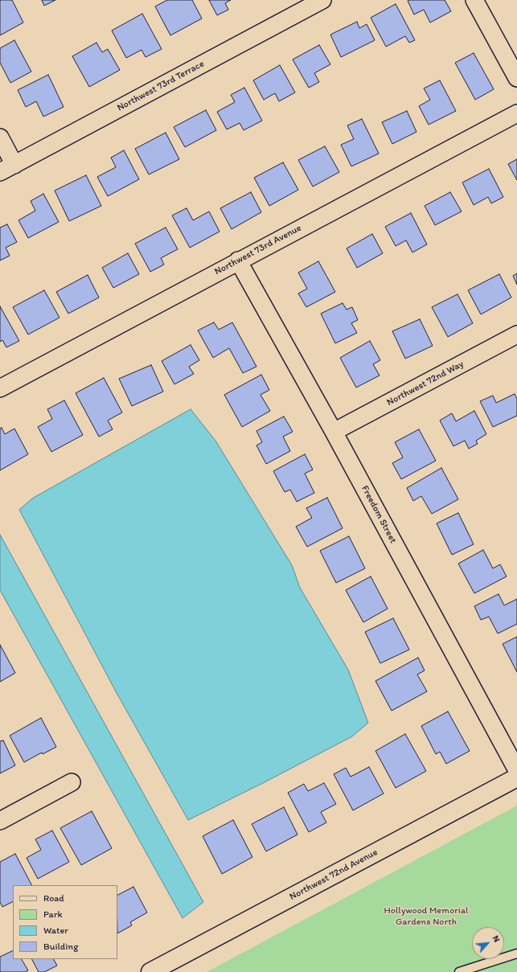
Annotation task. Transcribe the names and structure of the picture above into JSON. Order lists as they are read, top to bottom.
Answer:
{
  "streets": {
    "street": [
      "Northwest 73rd Terrace",
      "Northwest 73rd Avenue",
      "Northwest 72nd Way",
      "Freedom Street",
      "Northwest 72nd Avenue"
    ]
  },
  "crossings": [
    ["Northwest 73rd Avenue", "Freedom Street"],
    ["Northwest 72nd Way", "Freedom Street"]
  ],
  "parks": ["Hollywood Memorial Gardens North"],
  "legend": [
    "Road",
    "Park",
    "Water",
    "Building"
  ],
  "north": "top right"
}
